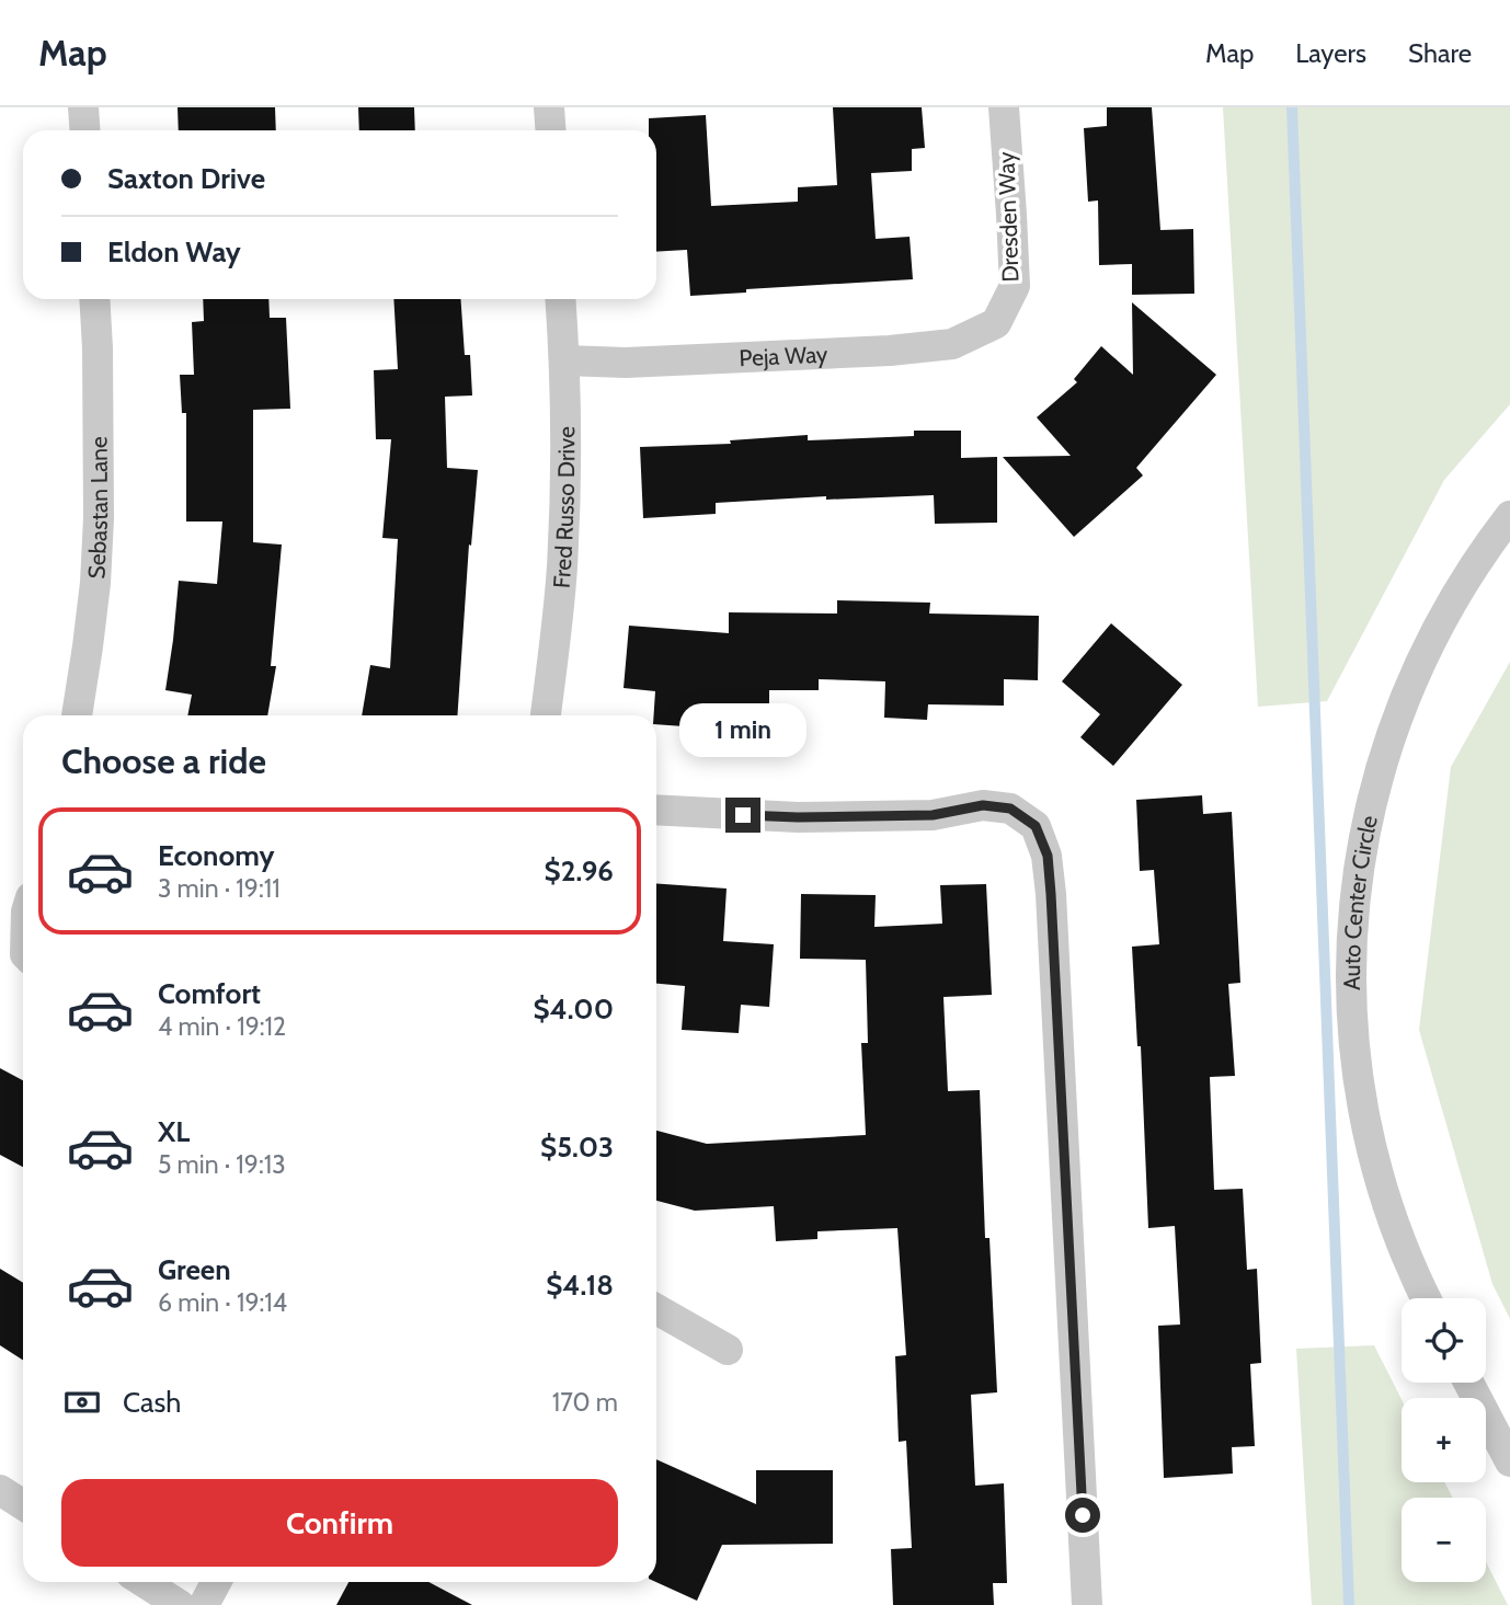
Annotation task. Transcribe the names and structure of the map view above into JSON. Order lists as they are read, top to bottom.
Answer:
{
  "streets": {
    "street": [
      "Dresden Way",
      "Peja Way",
      "Sebastan Lane",
      "Fred Russo Drive",
      "Auto Center Circle"
    ]
  },
  "crossings": [
    ["Dresden Way", "Peja Way"],
    ["Peja Way", "Fred Russo Drive"]
  ],
  "page": {
    "header": "Map",
    "nav": ["Map", "Layers", "Share"],
    "banner": ["Saxton Drive", "Eldon Way"],
    "bubble": "1 min",
    "heading": "Choose a ride",
    "list": [
      {
        "name": "Economy",
        "note": "3 min · 19:11",
        "value": "$2.96"
      },
      {
        "name": "Comfort",
        "note": "4 min · 19:12",
        "value": "$4.00"
      },
      {
        "name": "XL",
        "note": "5 min · 19:13",
        "value": "$5.03"
      },
      {
        "name": "Green",
        "note": "6 min · 19:14",
        "value": "$4.18"
      }
    ],
    "map_buttons": ["+", "−"],
    "pay": ["Cash", "170 m"],
    "buttons": "Confirm"
  }
}
